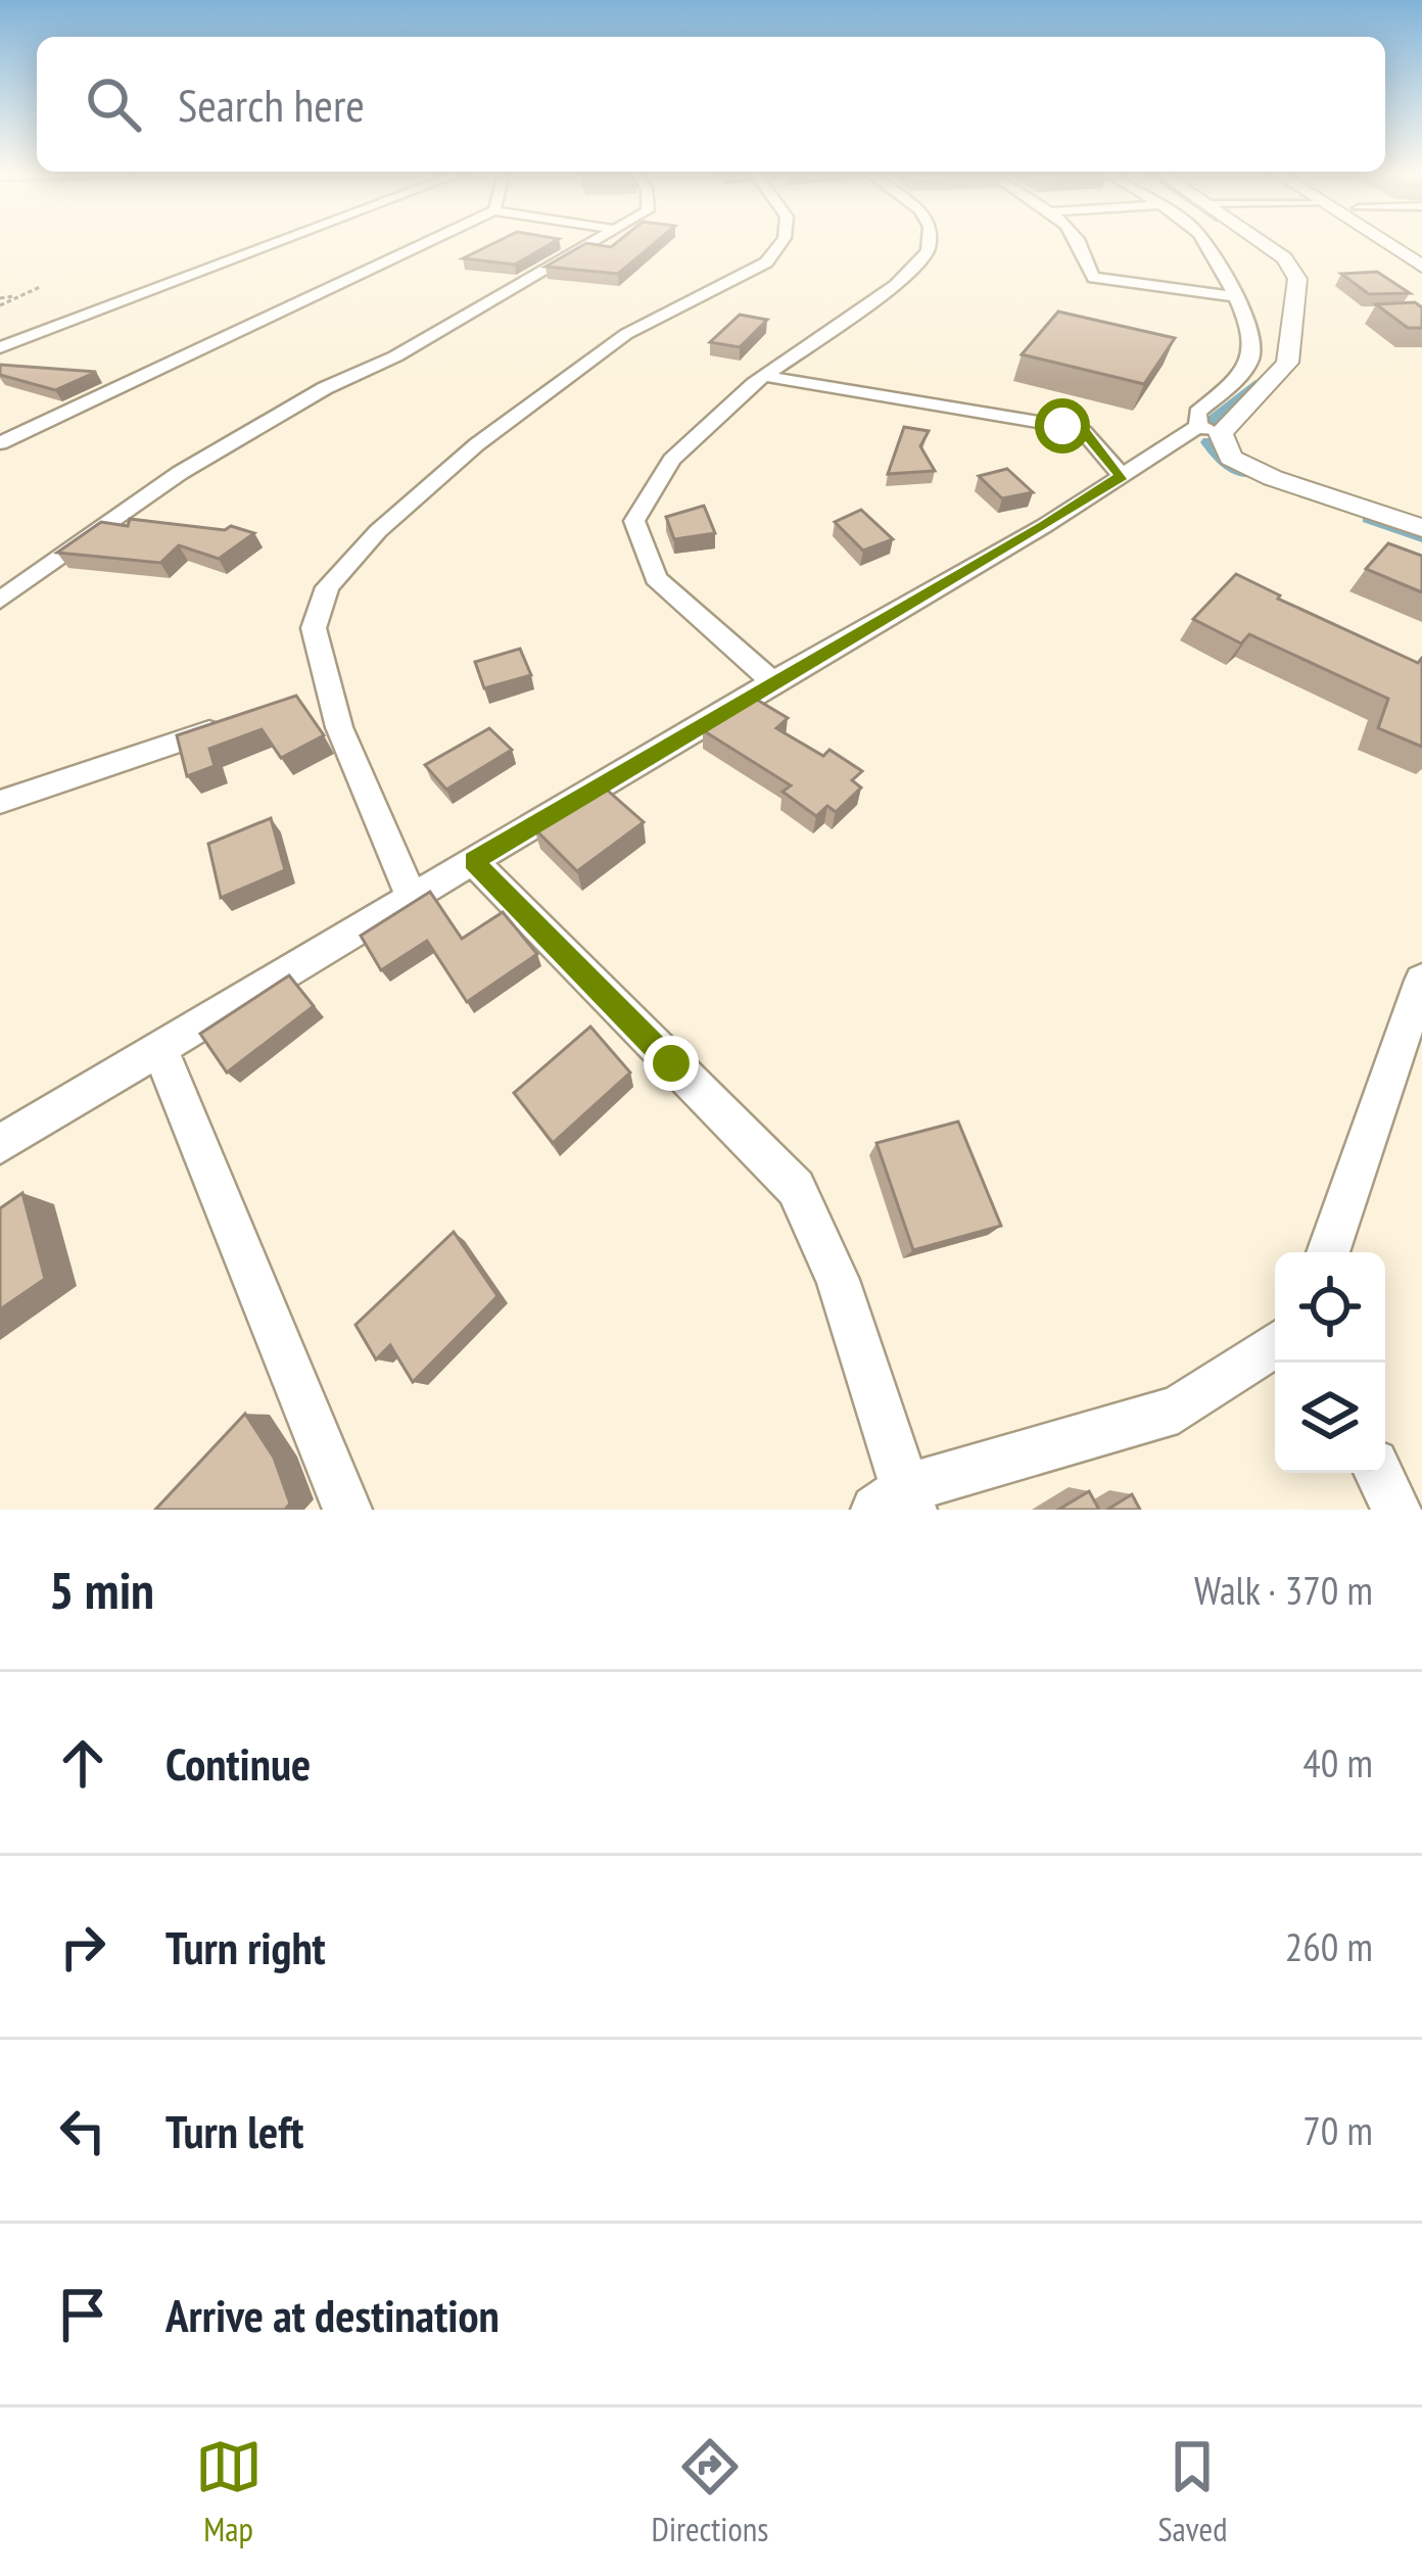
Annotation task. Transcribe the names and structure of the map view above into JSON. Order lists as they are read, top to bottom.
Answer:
{
  "page": {
    "search": "Search here",
    "heading": ["5 min", "Walk · 370 m"],
    "list": [
      ["Continue", "40 m"],
      ["Turn right", "260 m"],
      ["Turn left", "70 m"],
      "Arrive at destination"
    ],
    "nav": ["Map", "Directions", "Saved"]
  }
}
